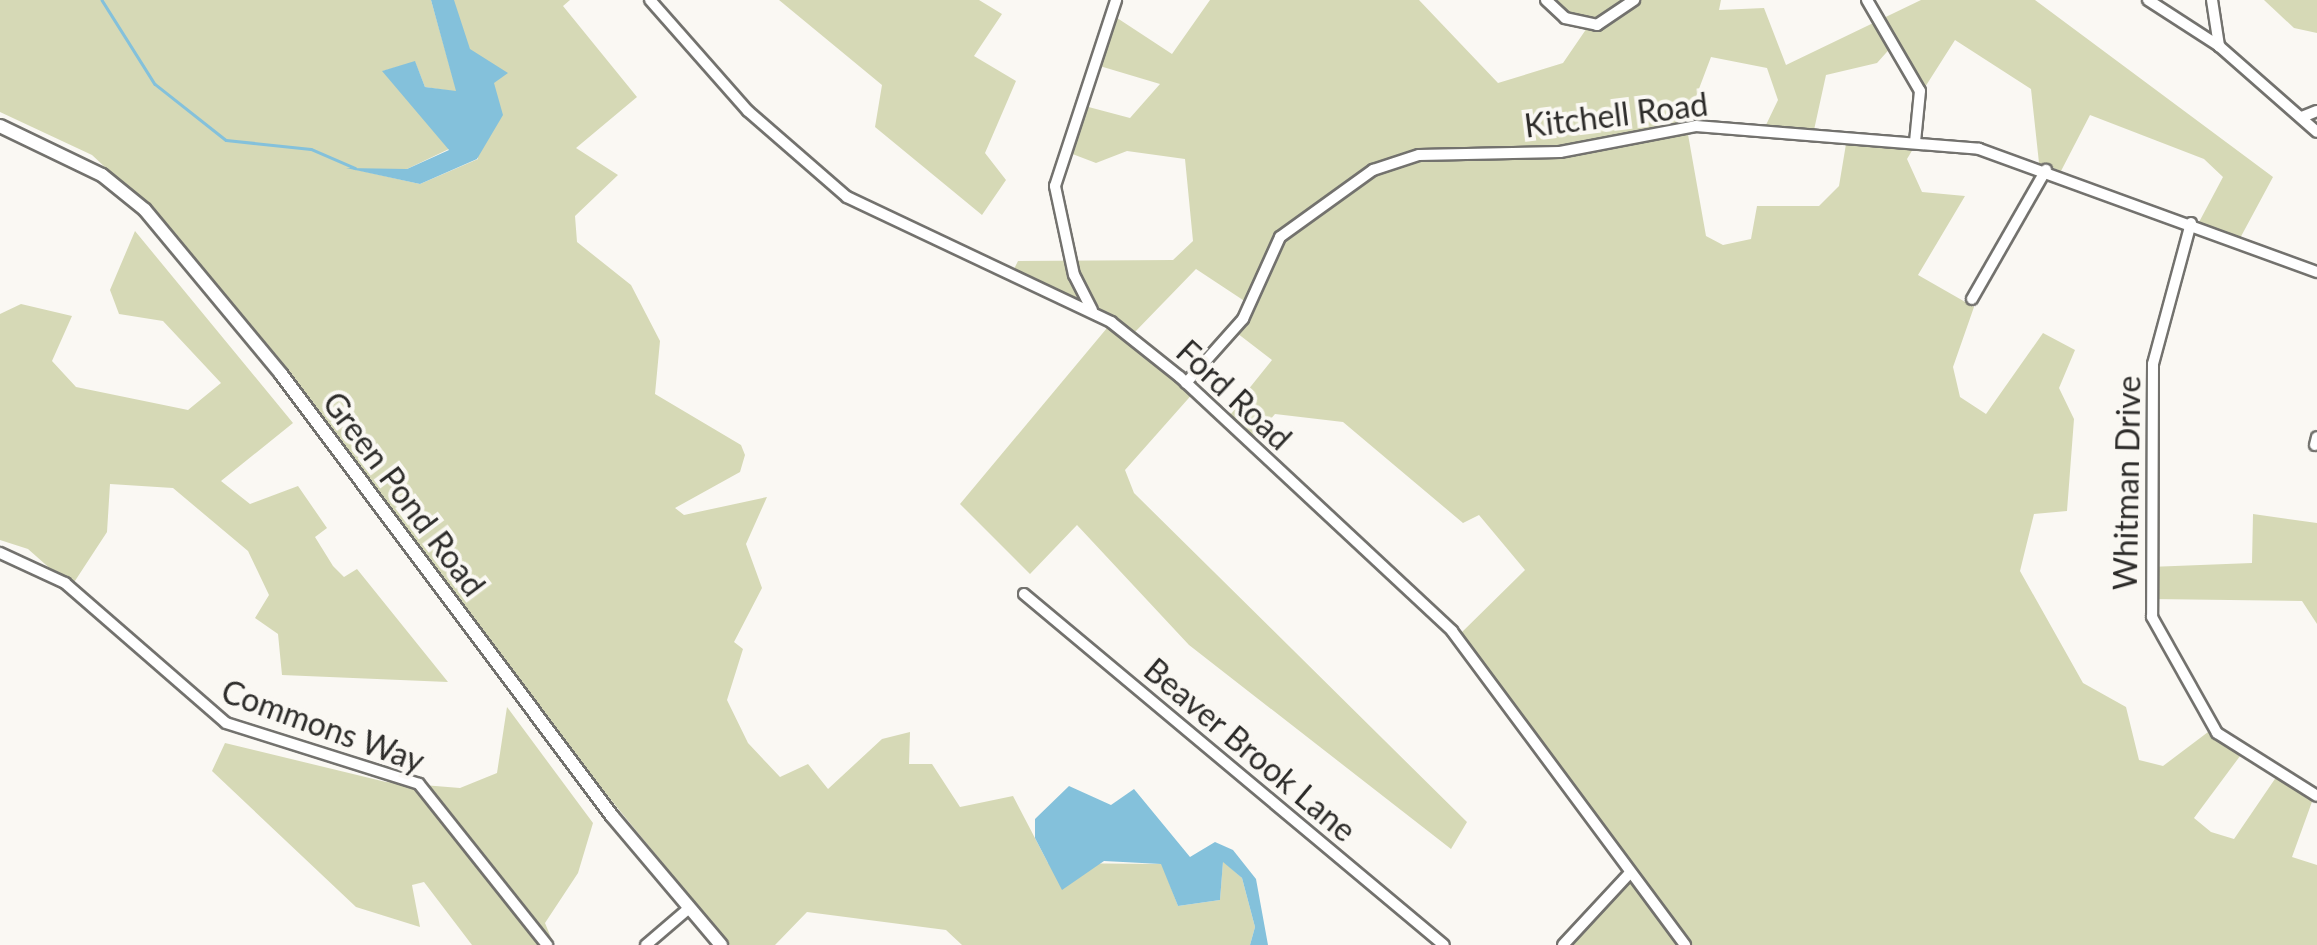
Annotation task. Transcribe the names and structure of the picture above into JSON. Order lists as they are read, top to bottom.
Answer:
{
  "streets": {
    "main road": ["Green Pond Road"],
    "street": [
      "Kitchell Road",
      "Ford Road",
      "Whitman Drive",
      "Commons Way",
      "Beaver Brook Lane"
    ]
  },
  "crossings": [
    ["Kitchell Road", "Ford Road"],
    ["Kitchell Road", "Whitman Drive"]
  ]
}
